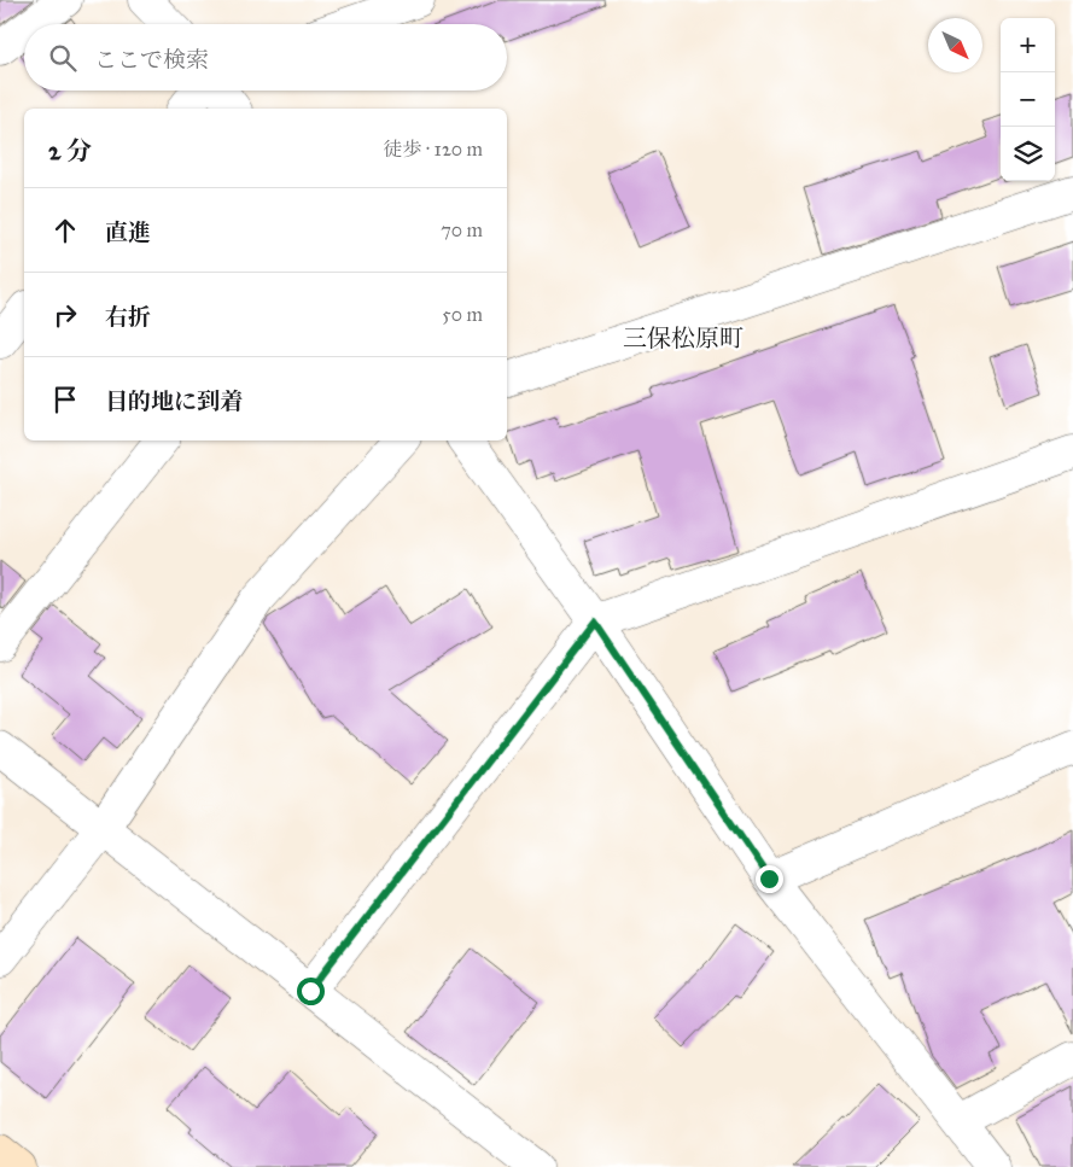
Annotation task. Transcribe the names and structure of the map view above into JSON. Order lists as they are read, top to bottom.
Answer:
{
  "districts": ["三保松原町"],
  "north": "bottom right",
  "page": {
    "map_buttons": ["+", "−"],
    "search": "ここで検索",
    "heading": ["2 分", "徒歩 · 120 m"],
    "list": [
      ["直進", "70 m"],
      ["右折", "50 m"],
      "目的地に到着"
    ]
  }
}
